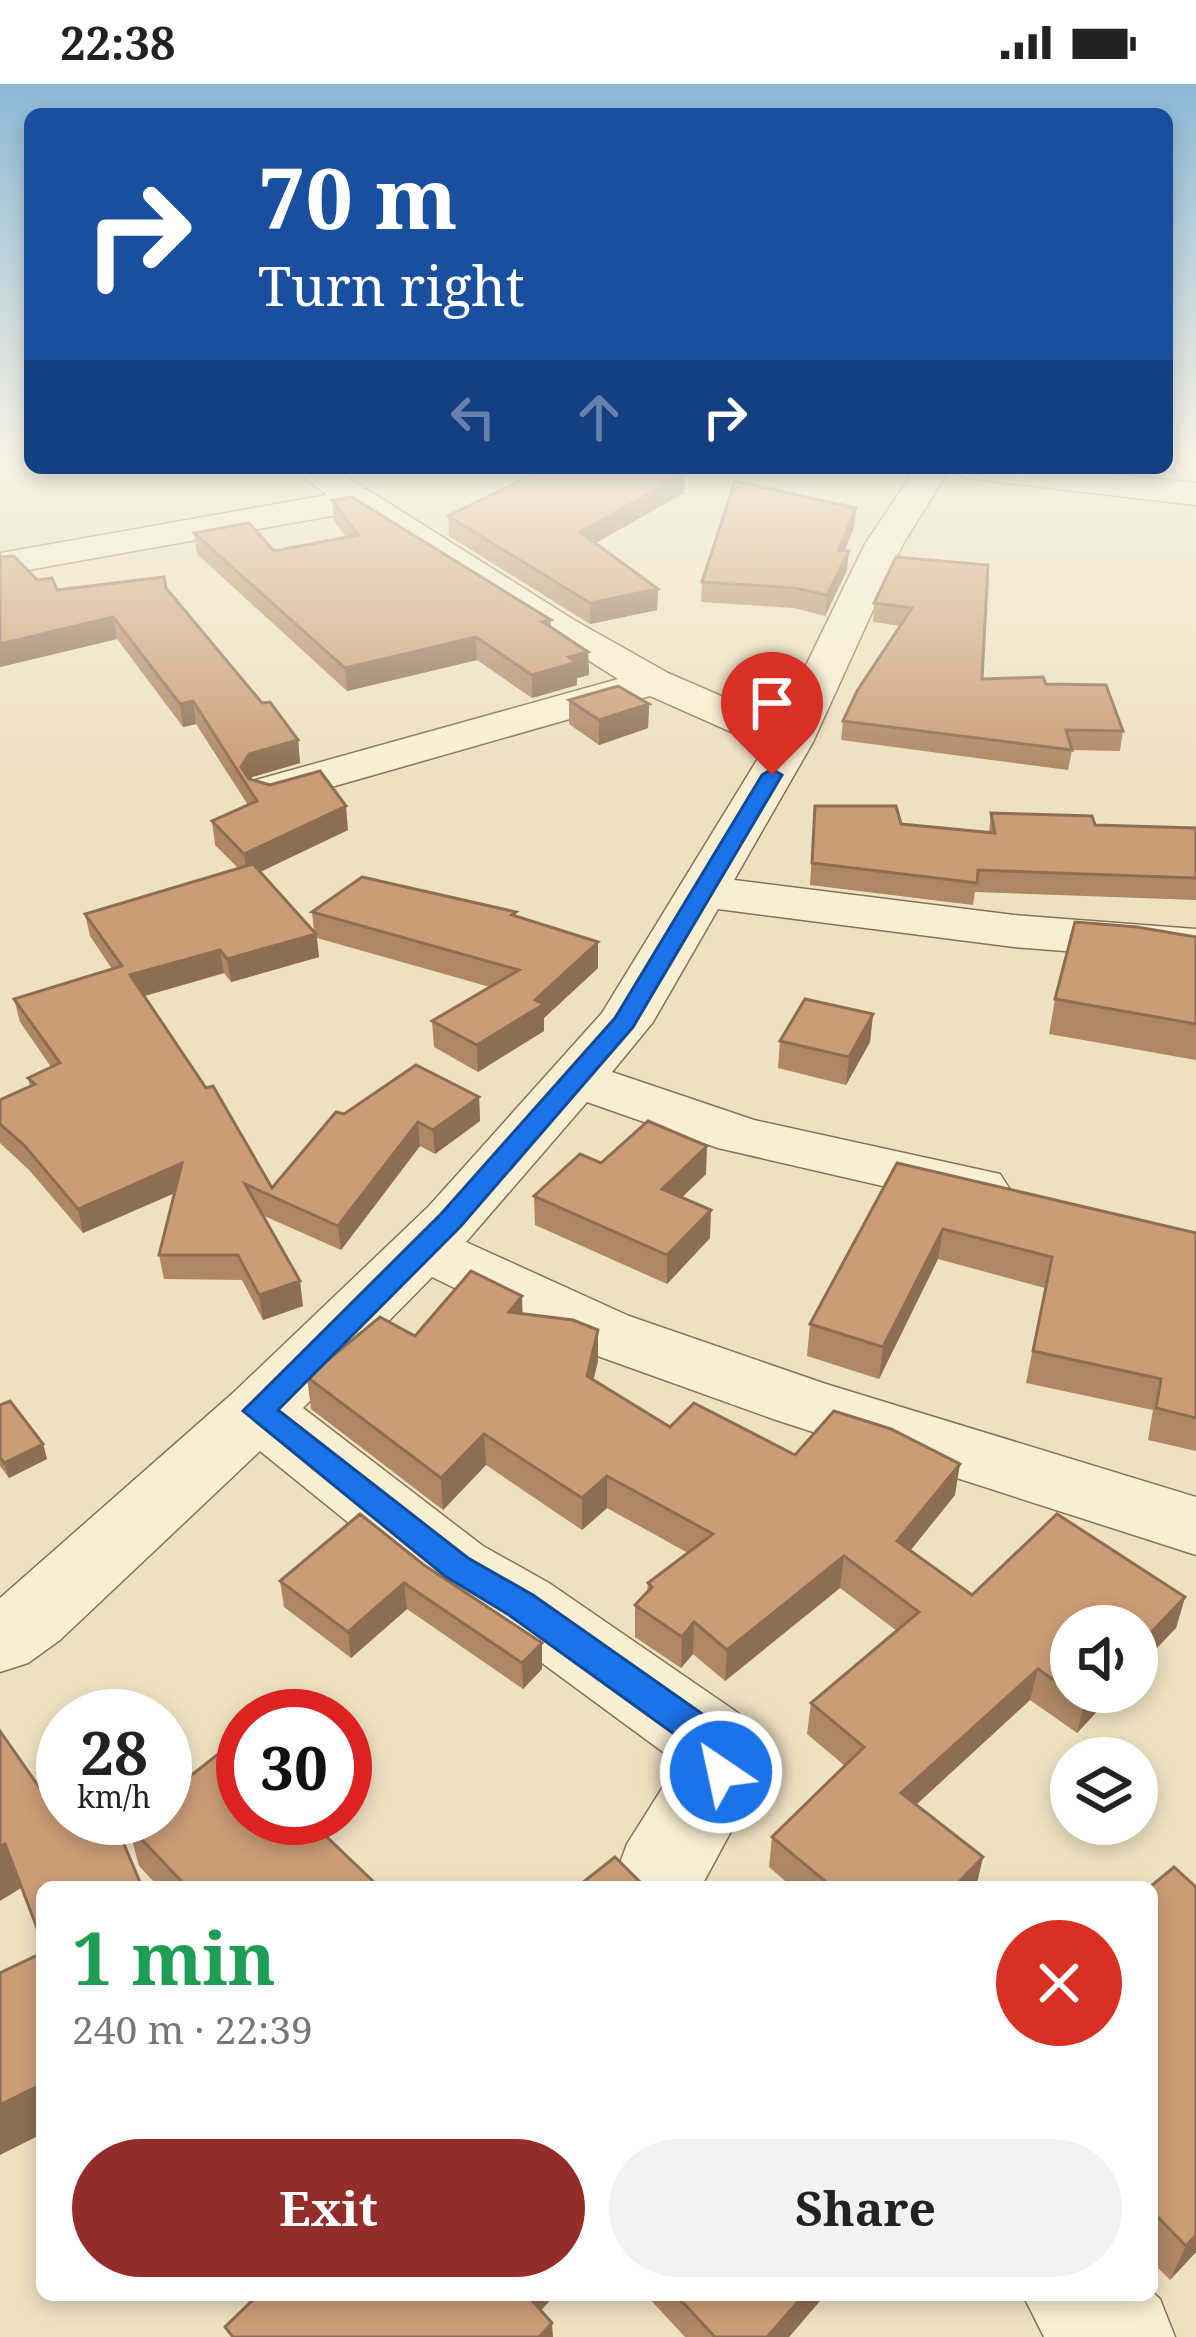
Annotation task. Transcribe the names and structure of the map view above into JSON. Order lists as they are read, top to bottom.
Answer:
{
  "page": {
    "status": "22:38",
    "turn": ["70 m", "Turn right"],
    "speed": "28 km/h",
    "limit": "30",
    "heading": ["1 min", "240 m · 22:39"],
    "buttons": ["Exit", "Share"]
  }
}
